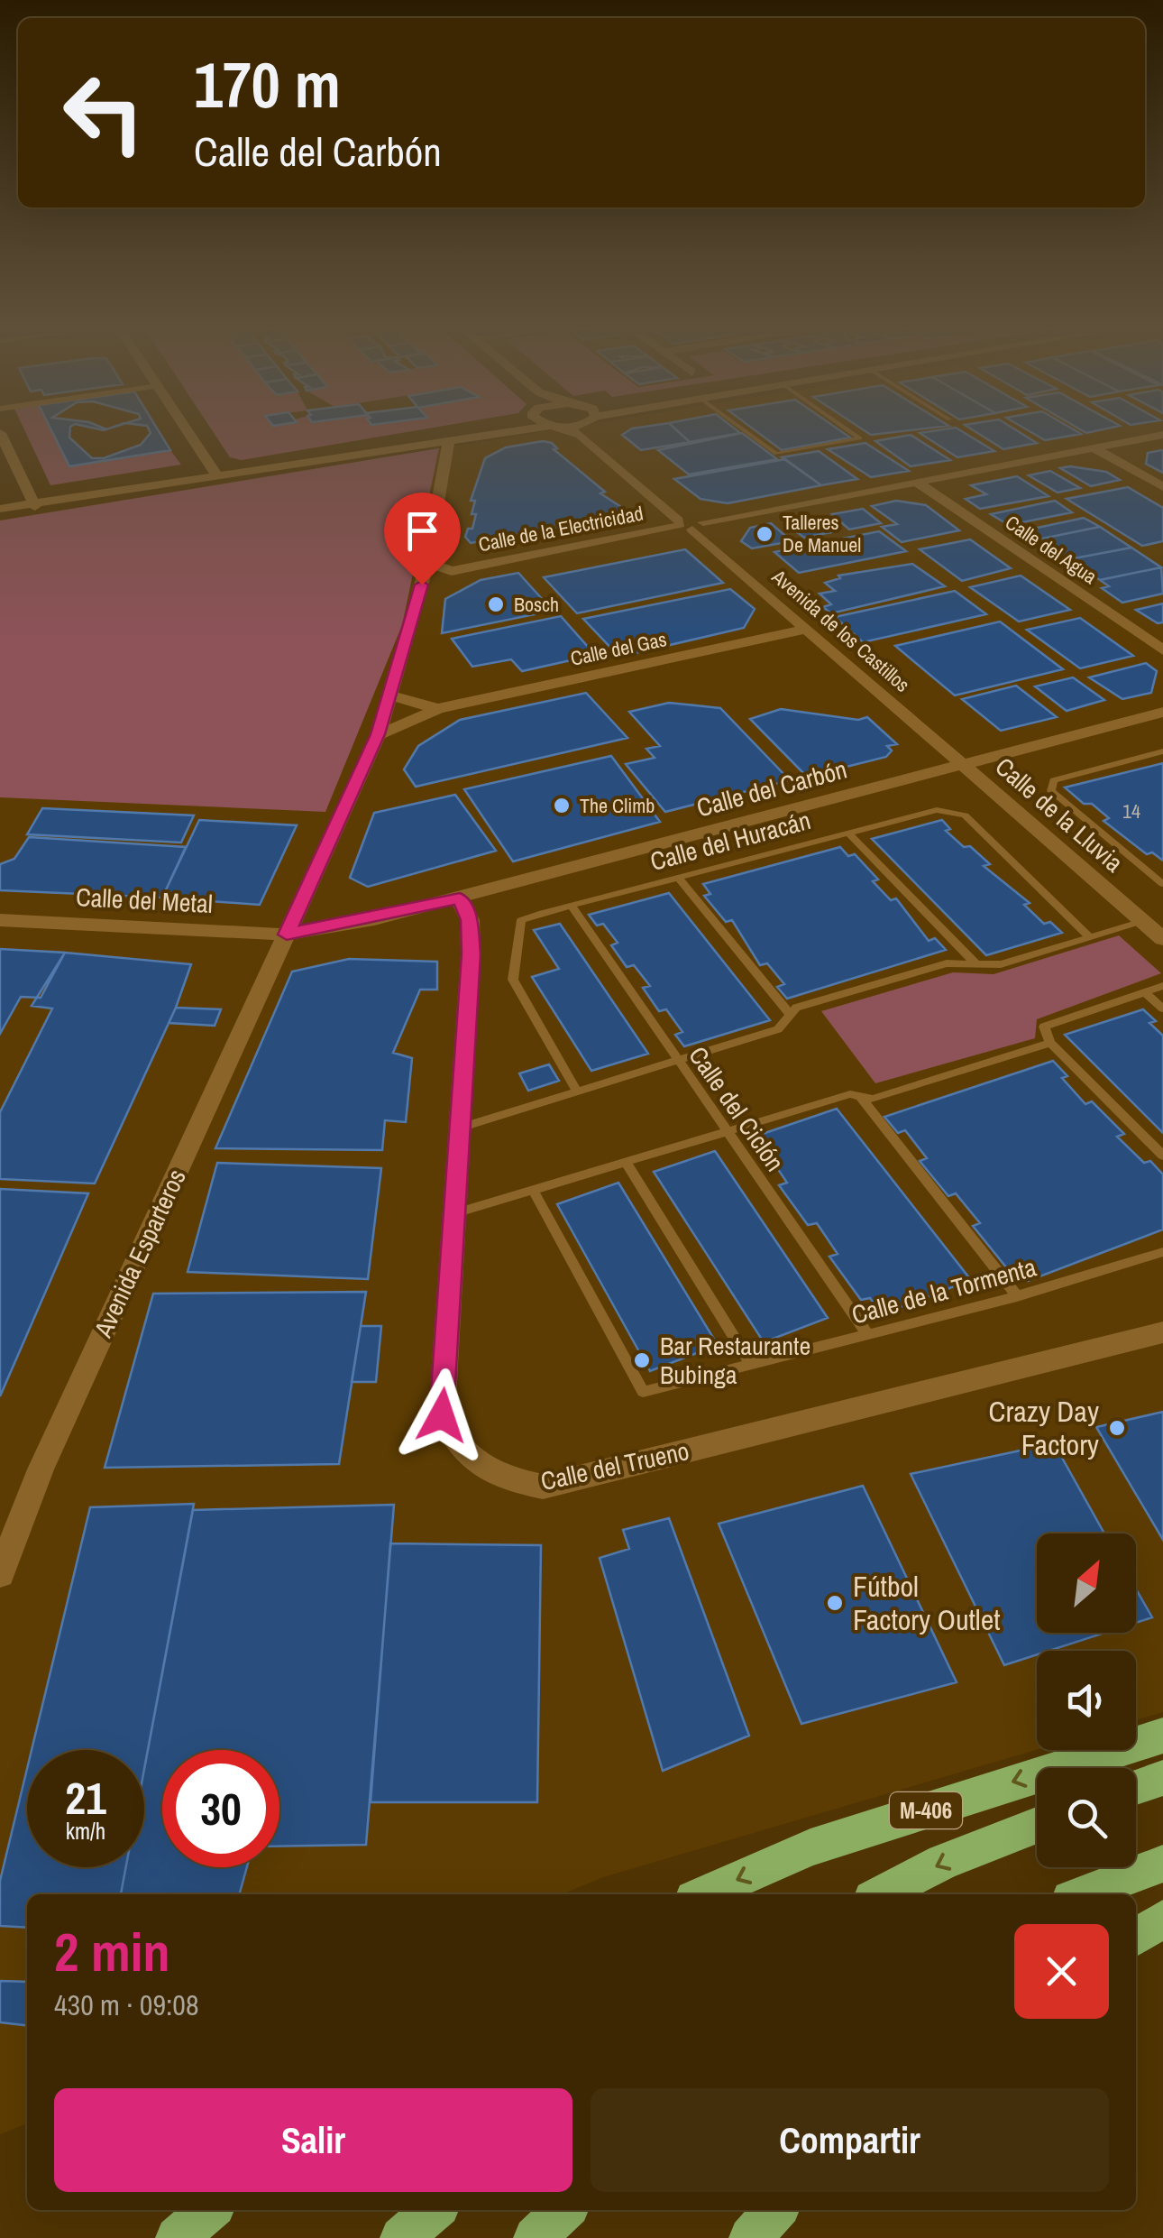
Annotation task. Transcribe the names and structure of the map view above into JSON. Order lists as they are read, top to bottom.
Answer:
{
  "streets": {
    "highway": ["M-406"],
    "street": [
      "Calle de la Electricidad",
      "Calle del Agua",
      "Avenida de los Castillos",
      "Calle del Gas",
      "Calle del Carbón",
      "Calle de la Lluvia",
      "Calle del Metal",
      "Avenida Esparteros",
      "Calle del Trueno"
    ],
    "lane": ["Calle del Huracán", "Calle del Ciclón", "Calle de la Tormenta"]
  },
  "crossings": [
    ["Calle de la Electricidad", "Calle del Agua"],
    ["Calle de la Electricidad", "Avenida de los Castillos"],
    ["Calle de la Electricidad", "Avenida Esparteros"],
    ["Avenida de los Castillos", "Calle del Gas"],
    ["Avenida de los Castillos", "Calle del Carbón"],
    ["Avenida de los Castillos", "Calle de la Lluvia"],
    ["Calle del Gas", "Avenida Esparteros"],
    ["Calle del Carbón", "Calle de la Lluvia"],
    ["Calle del Carbón", "Calle del Metal"],
    ["Calle del Carbón", "Avenida Esparteros"],
    ["Calle del Carbón", "Calle del Trueno"],
    ["Calle del Huracán", "Calle del Ciclón"],
    ["Calle del Metal", "Avenida Esparteros"],
    ["Calle del Ciclón", "Calle de la Tormenta"]
  ],
  "places": [
    "Talleres De Manuel",
    "Bosch",
    "The Climb",
    "Bar Restaurante Bubinga",
    "Crazy Day Factory",
    "Fútbol Factory Outlet"
  ],
  "house_numbers": ["14"],
  "north": "top right",
  "page": {
    "turn": ["170 m", "Calle del Carbón"],
    "speed": "21 km/h",
    "limit": "30",
    "heading": ["2 min", "430 m · 09:08"],
    "buttons": ["Salir", "Compartir"]
  }
}
